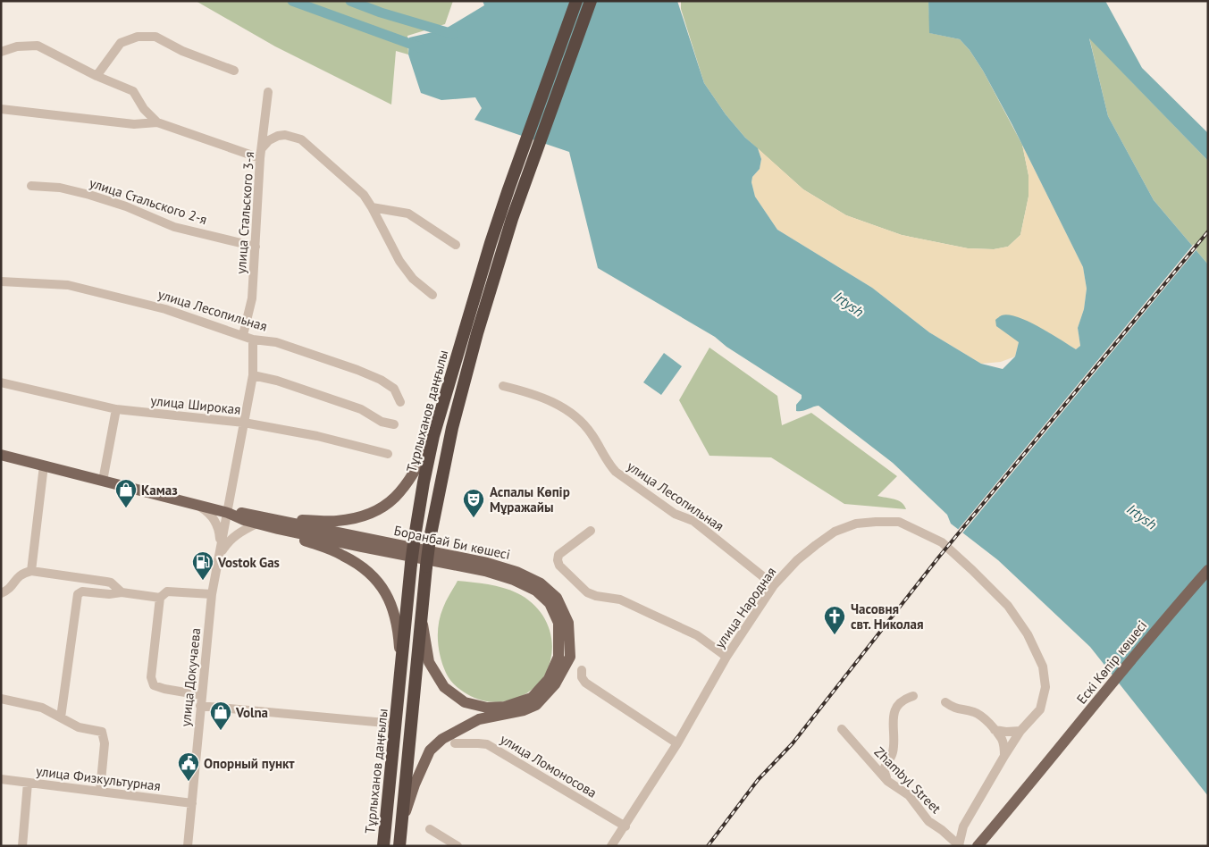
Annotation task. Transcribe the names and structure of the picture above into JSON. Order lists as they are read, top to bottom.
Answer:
{
  "streets": {
    "highway": ["Тұрлыханов даңғылы"],
    "main road": ["Боранбай Би көшесі", "Ескі Көпір көшесі"],
    "street": [
      "улица Стальского 2-я",
      "улица Стальского 3-я",
      "улица Лесопильная",
      "улица Широкая",
      "улица Народная",
      "улица Докучаева",
      "улица Ломоносова",
      "улица Физкультурная",
      "Zhambyl Street"
    ]
  },
  "crossings": [
    ["улица Стальского 2-я", "улица Стальского 3-я"],
    ["улица Стальского 3-я", "улица Лесопильная"],
    ["улица Лесопильная", "улица Народная"],
    ["Боранбай Би көшесі", "улица Докучаева"],
    ["улица Народная", "улица Ломоносова"],
    ["улица Народная", "Zhambyl Street"],
    ["улица Докучаева", "улица Физкультурная"]
  ],
  "water": ["Irtysh"],
  "places": {
    "shop": ["Камаз", "Volna"],
    "theatre": ["Аспалы Көпір Мұражайы"],
    "fuel station": ["Vostok Gas"],
    "church": ["Часовня свт. Николая"],
    "public building": ["Опорный пункт"]
  }
}
